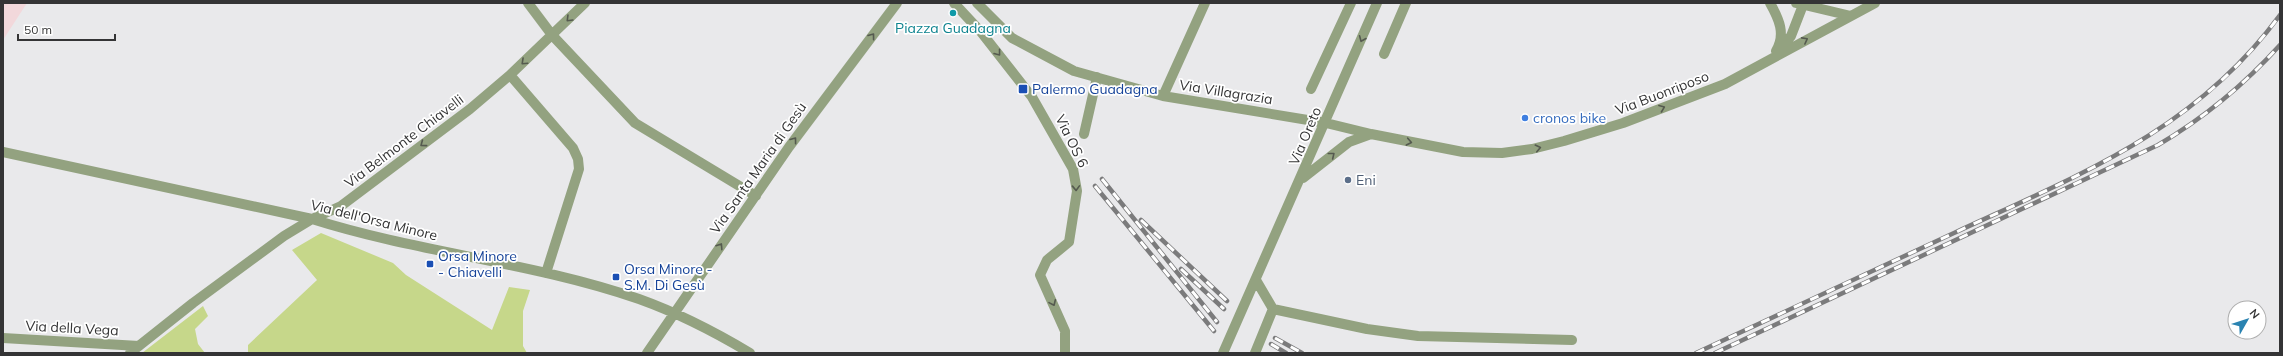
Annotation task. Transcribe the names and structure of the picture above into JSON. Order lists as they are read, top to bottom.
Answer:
{
  "streets": {
    "street": [
      "Via Villagrazia",
      "Via Buonriposo",
      "Via Oreto",
      "Via Belmonte Chiavelli",
      "Via OS 6",
      "Via Santa Maria di Gesù",
      "Via dell'Orsa Minore",
      "Via della Vega"
    ]
  },
  "crossings": [
    ["Via Villagrazia", "Via Buonriposo"],
    ["Via Villagrazia", "Via Oreto"],
    ["Via Buonriposo", "Via Oreto"],
    ["Via Belmonte Chiavelli", "Via dell'Orsa Minore"],
    ["Via Belmonte Chiavelli", "Via della Vega"],
    ["Via Santa Maria di Gesù", "Via dell'Orsa Minore"]
  ],
  "one_way": [
    "Via Buonriposo",
    "Via Belmonte Chiavelli",
    "Via OS 6",
    "Via Santa Maria di Gesù"
  ],
  "places": {
    "other": ["Piazza Guadagna", "cronos bike", "Eni"],
    "transit": ["Palermo Guadagna", "Orsa Minore - Chiavelli", "Orsa Minore - S.M. Di Gesù"]
  },
  "scale_bar": "50 m",
  "north": "top right"
}
